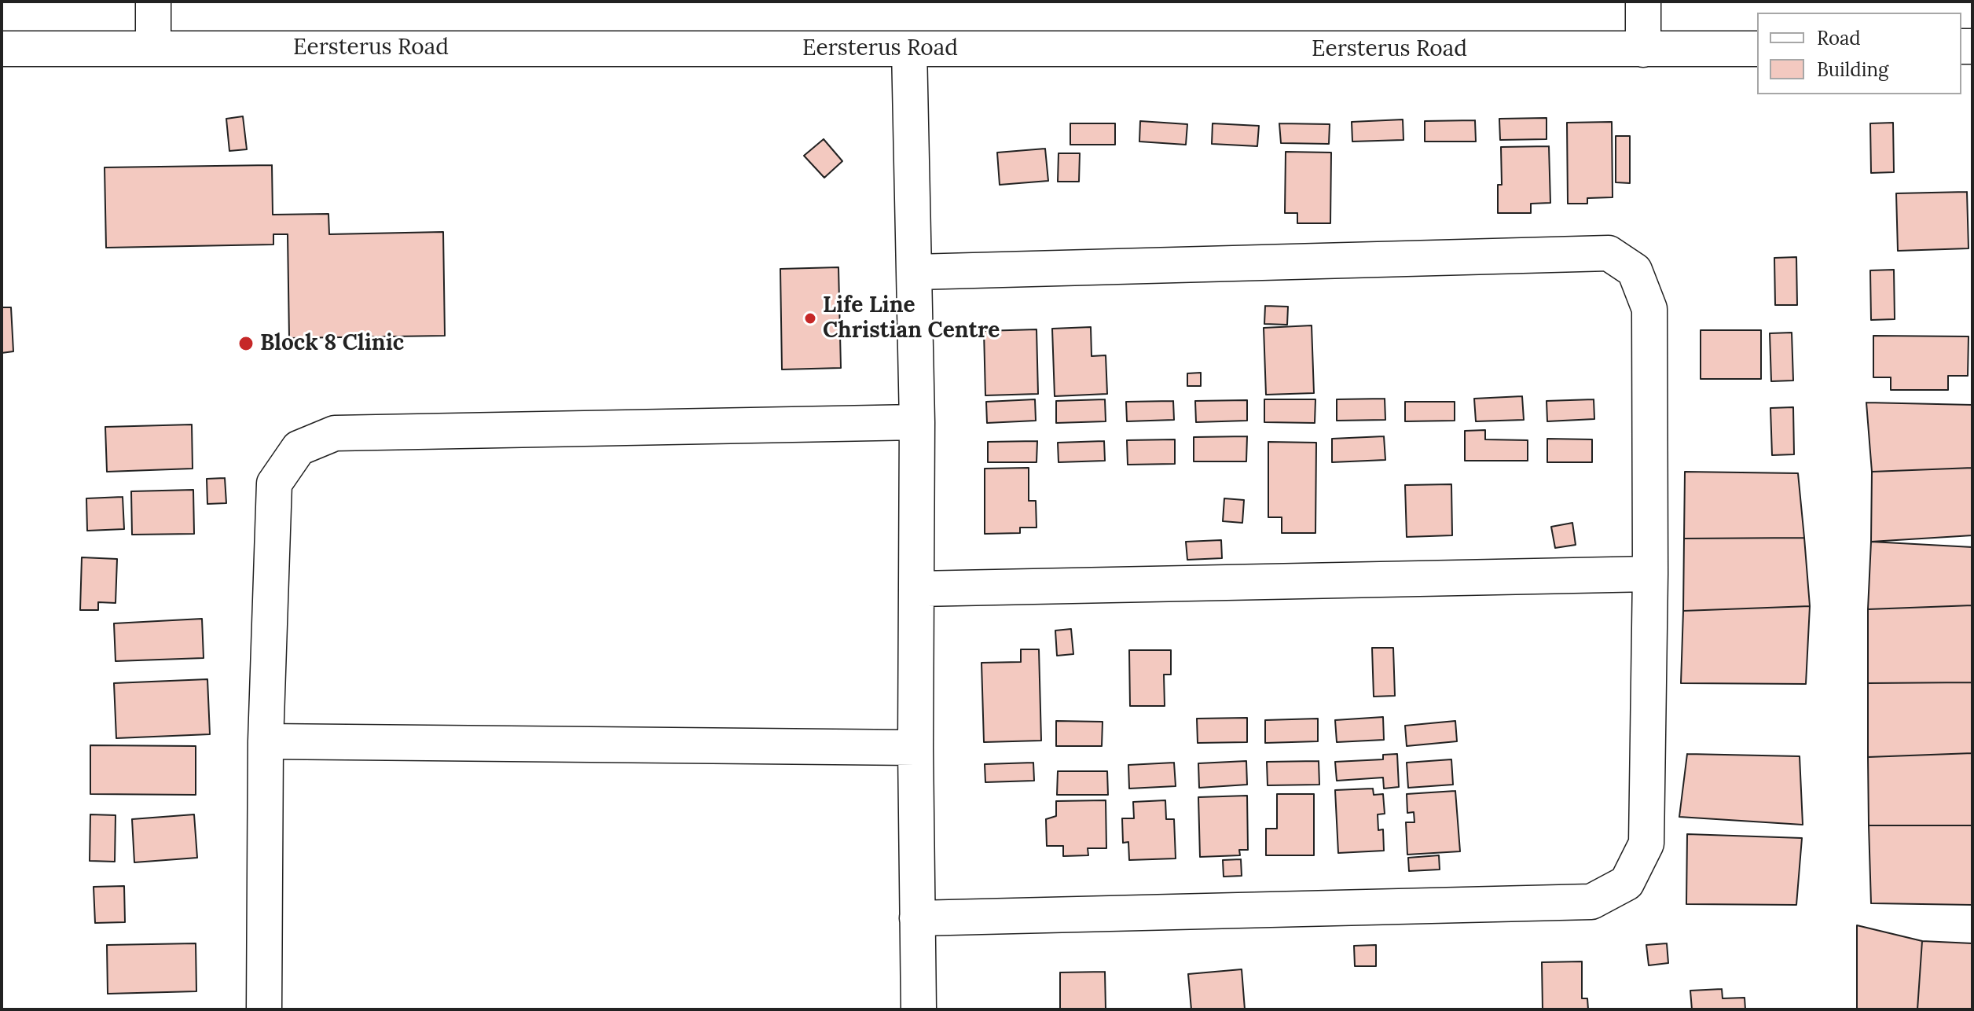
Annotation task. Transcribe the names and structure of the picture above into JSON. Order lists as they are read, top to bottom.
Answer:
{
  "streets": {
    "street": ["Eersterus Road"]
  },
  "places": ["Life Line Christian Centre", "Block 8 Clinic"],
  "legend": ["Road", "Building"]
}
